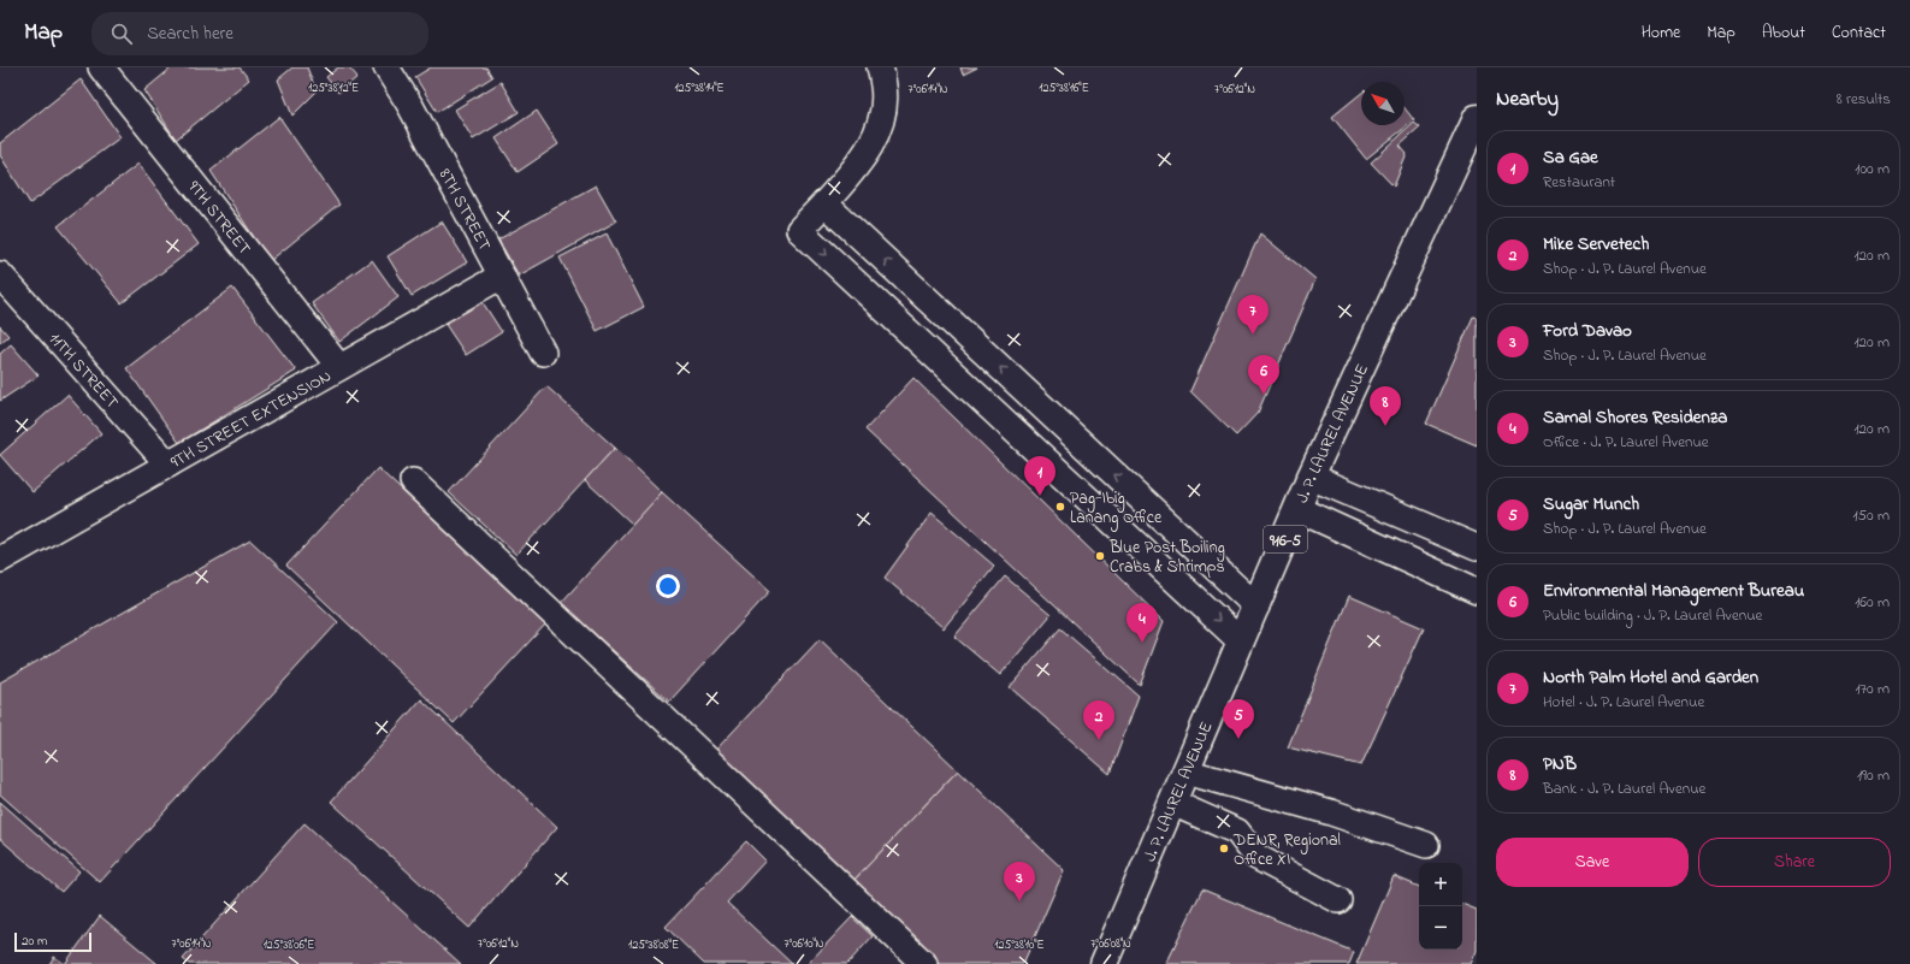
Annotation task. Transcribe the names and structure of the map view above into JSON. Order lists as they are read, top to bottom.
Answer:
{
  "streets": {
    "main road": ["J. P. LAUREL AVENUE", "916-5"],
    "street": [
      "8TH STREET",
      "9TH STREET",
      "11TH STREET",
      "9TH STREET EXTENSION"
    ]
  },
  "crossings": [
    ["8TH STREET", "9TH STREET EXTENSION"],
    ["9TH STREET", "9TH STREET EXTENSION"],
    ["11TH STREET", "9TH STREET EXTENSION"]
  ],
  "places": ["Pag-Ibig Lanang Office", "Blue Post Boiling Crabs & Shrimps", "DENR, Regional Office XI"],
  "scale_bar": "20 m",
  "north": "top left",
  "page": {
    "header": "Map",
    "search": "Search here",
    "nav": [
      "Home",
      "Map",
      "About",
      "Contact"
    ],
    "heading": ["Nearby", "8 results"],
    "list": [
      {
        "mark": "1",
        "name": "Sa Gae",
        "note": "Restaurant",
        "value": "100 m"
      },
      {
        "mark": "2",
        "name": "Mike Servetech",
        "note": "Shop · J. P. Laurel Avenue",
        "value": "120 m"
      },
      {
        "mark": "3",
        "name": "Ford Davao",
        "note": "Shop · J. P. Laurel Avenue",
        "value": "120 m"
      },
      {
        "mark": "4",
        "name": "Samal Shores Residenza",
        "note": "Office · J. P. Laurel Avenue",
        "value": "120 m"
      },
      {
        "mark": "5",
        "name": "Sugar Munch",
        "note": "Shop · J. P. Laurel Avenue",
        "value": "150 m"
      },
      {
        "mark": "6",
        "name": "Environmental Management Bureau",
        "note": "Public building · J. P. Laurel Avenue",
        "value": "160 m"
      },
      {
        "mark": "7",
        "name": "North Palm Hotel and Garden",
        "note": "Hotel · J. P. Laurel Avenue",
        "value": "170 m"
      },
      {
        "mark": "8",
        "name": "PNB",
        "note": "Bank · J. P. Laurel Avenue",
        "value": "190 m"
      }
    ],
    "pins": [
      "7",
      "6",
      "8",
      "1",
      "4",
      "5",
      "2",
      "3"
    ],
    "buttons": ["Save", "Share"],
    "map_buttons": ["+", "−"],
    "scale": "20 m"
  },
  "coordinates": [
    "125°38'16\"E",
    "125°38'12\"E",
    "125°38'14\"E",
    "7°06'14\"N",
    "7°06'12\"N",
    "7°06'10\"N",
    "7°06'08\"N",
    "125°38'06\"E",
    "125°38'08\"E",
    "125°38'10\"E"
  ]
}
